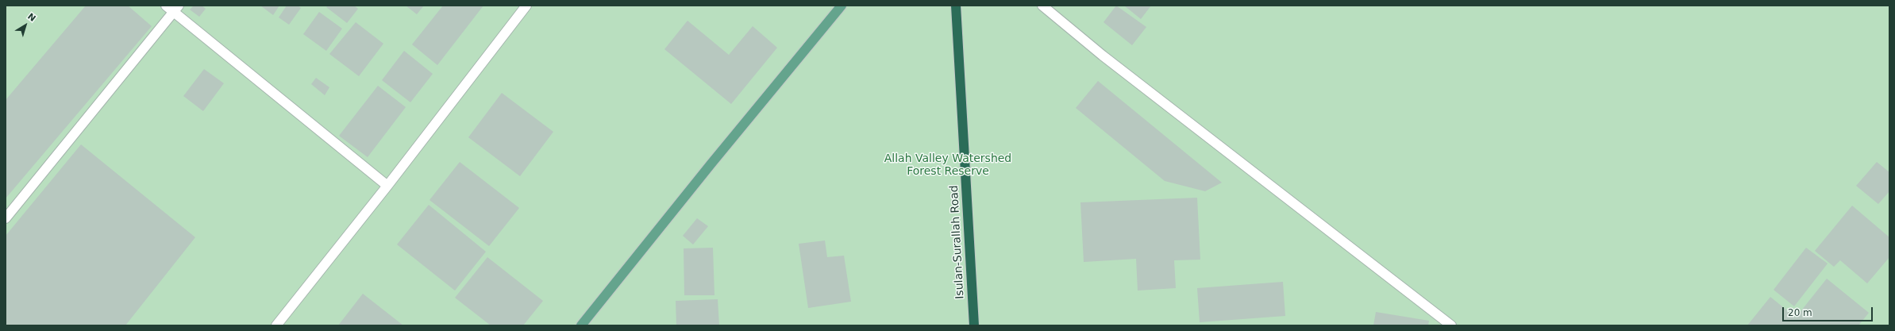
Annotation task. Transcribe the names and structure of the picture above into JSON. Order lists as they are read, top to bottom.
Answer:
{
  "streets": {
    "highway": ["Isulan-Surallah Road"]
  },
  "parks": ["Allah Valley Watershed Forest Reserve"],
  "scale_bar": "20 m",
  "north": "top right"
}
